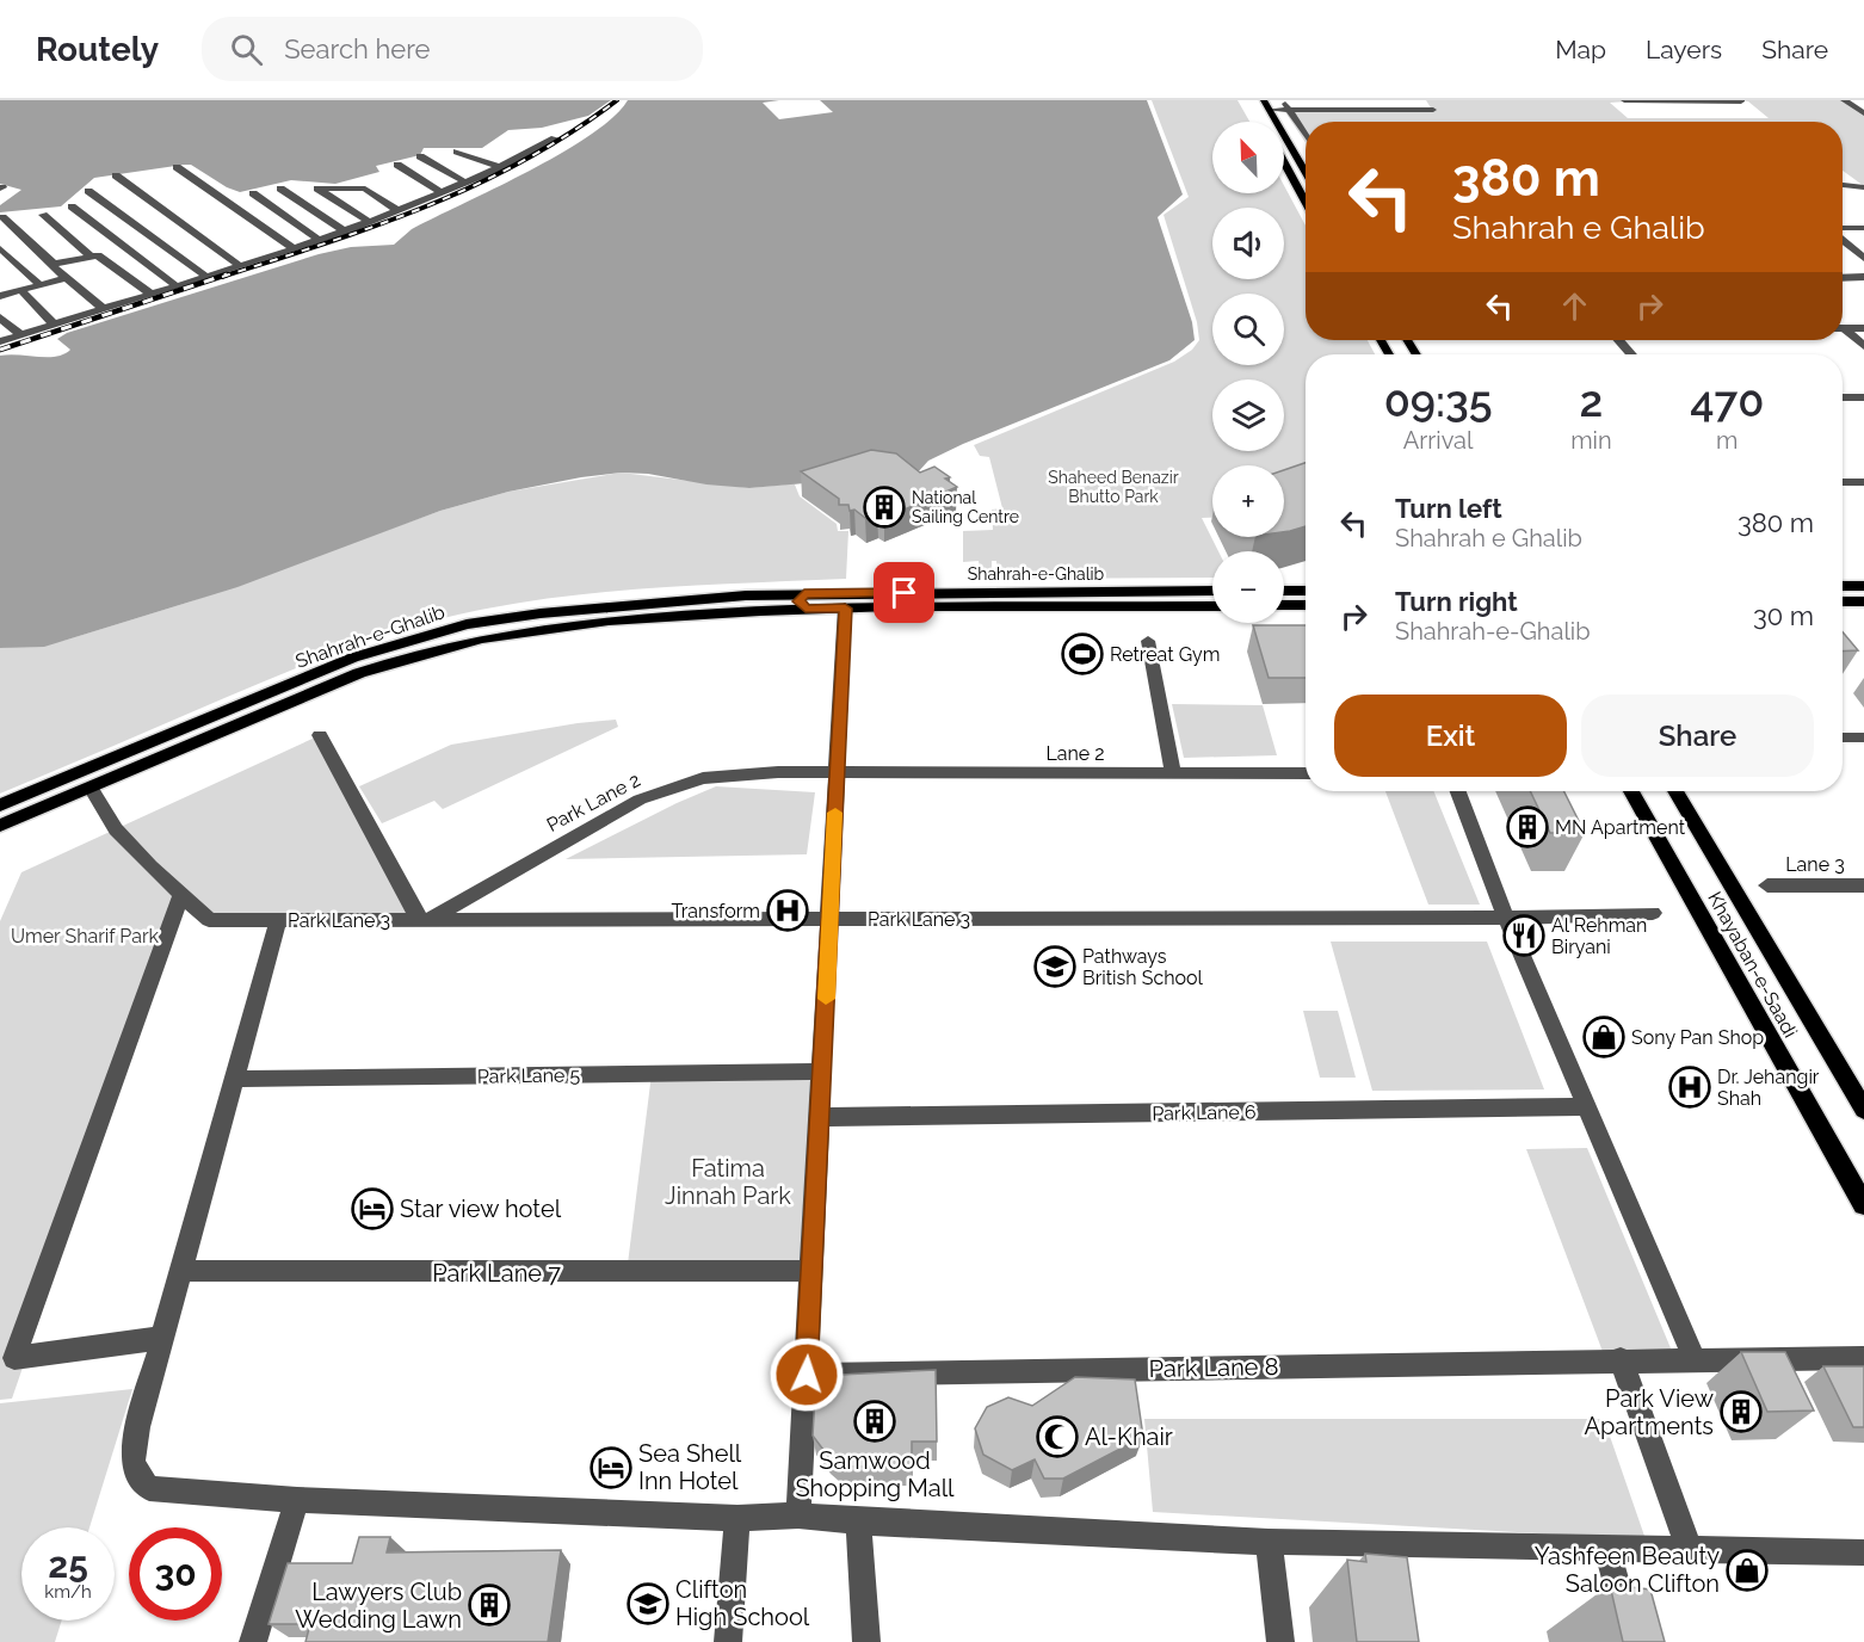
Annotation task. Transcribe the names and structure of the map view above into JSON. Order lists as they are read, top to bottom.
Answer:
{
  "streets": {
    "main road": ["Shahrah-e-Ghalib", "Khayaban-e-Saadi"],
    "street": [
      "Lane 2",
      "Park Lane 2",
      "Lane 3",
      "Park Lane 3",
      "Park Lane 5",
      "Park Lane 6",
      "Park Lane 7",
      "Park Lane 8"
    ]
  },
  "crossings": [
    ["Shahrah-e-Ghalib", "Park Lane 3"],
    ["Lane 2", "Park Lane 2"],
    ["Park Lane 2", "Park Lane 3"]
  ],
  "parks": ["Shaheed Benazir Bhutto Park", "Umer Sharif Park", "Fatima Jinnah Park"],
  "places": {
    "building": [
      "National Sailing Centre",
      "MN Apartment",
      "Park View Apartments",
      "Samwood Shopping Mall",
      "Lawyers Club Wedding Lawn"
    ],
    "sports": ["Retreat Gym"],
    "hospital": ["Transform", "Dr. Jehangir Shah"],
    "restaurant": ["Al Rehman Biryani"],
    "school or university": ["Pathways British School", "Clifton High School"],
    "shop": ["Sony Pan Shop", "Yashfeen Beauty Saloon Clifton"],
    "hotel": ["Star view hotel", "Sea Shell Inn Hotel"],
    "mosque": ["Al-Khair"]
  },
  "north": "top left",
  "page": {
    "header": "Routely",
    "search": "Search here",
    "nav": ["Map", "Layers", "Share"],
    "map_buttons": ["+", "−"],
    "turn": ["380 m", "Shahrah e Ghalib"],
    "eta": [
      "09:35",
      "Arrival",
      "2",
      "min",
      "470",
      "m"
    ],
    "list": [
      {
        "name": "Turn left",
        "note": "Shahrah e Ghalib",
        "value": "380 m"
      },
      {
        "name": "Turn right",
        "note": "Shahrah-e-Ghalib",
        "value": "30 m"
      }
    ],
    "buttons": ["Exit", "Share"],
    "speed": "25 km/h",
    "limit": "30"
  }
}
